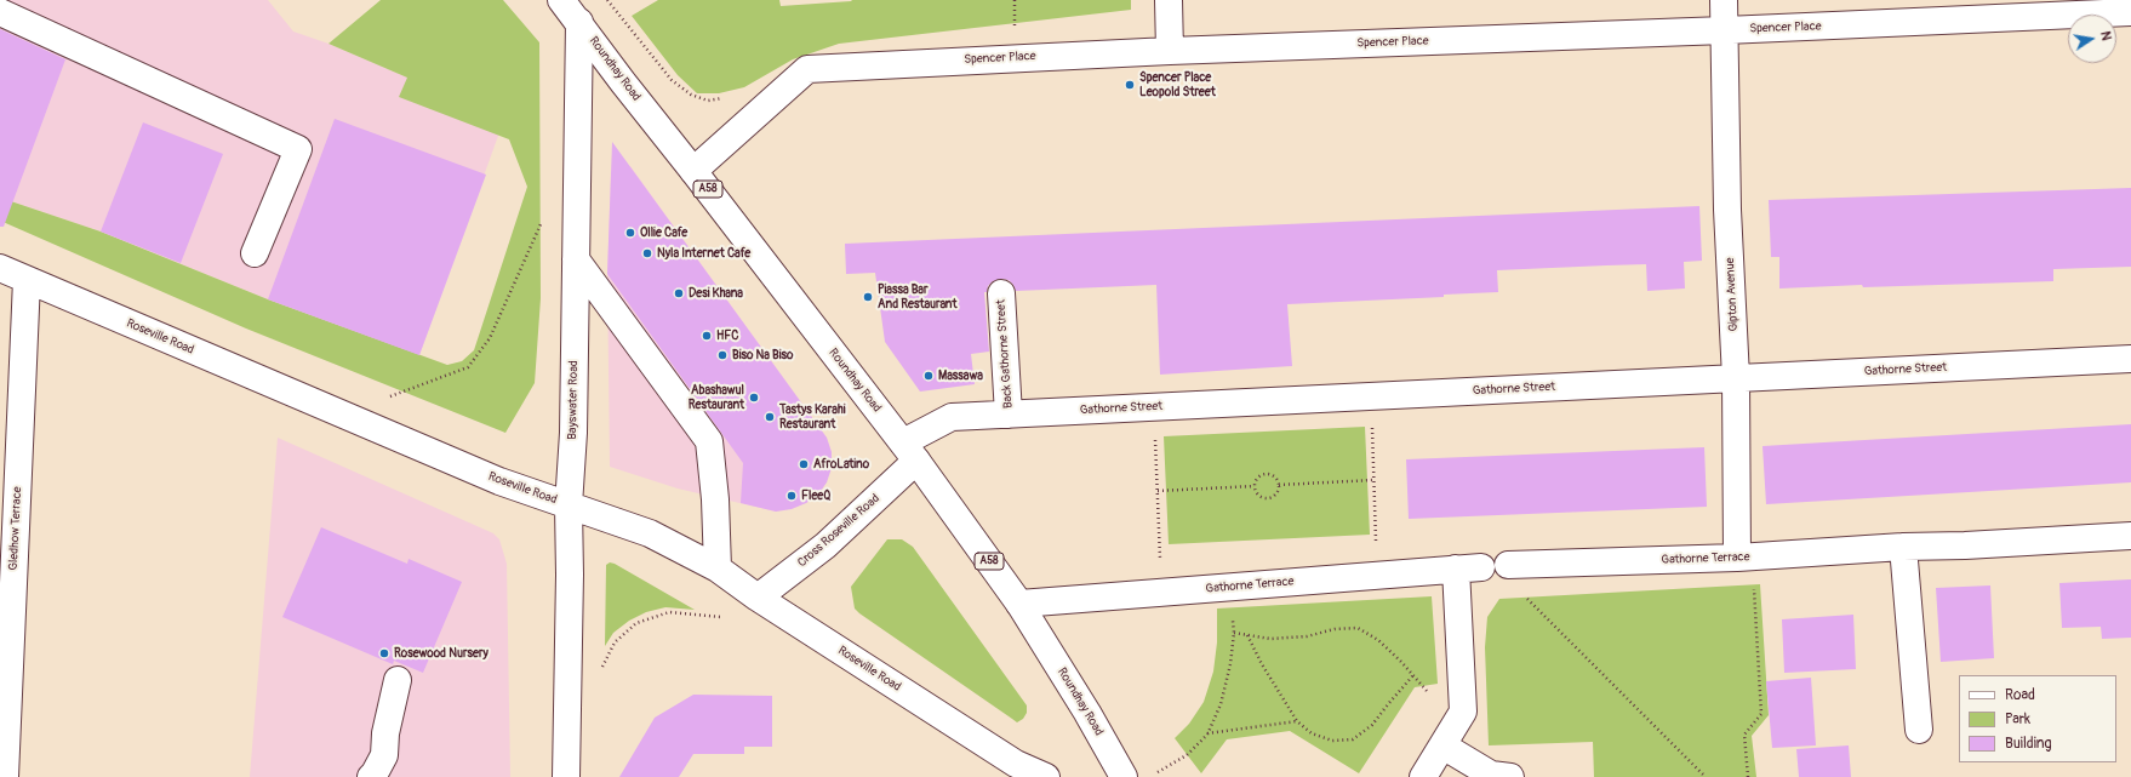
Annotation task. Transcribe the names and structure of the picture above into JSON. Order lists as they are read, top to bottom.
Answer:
{
  "streets": {
    "street": [
      "Spencer Place",
      "Roundhay Road",
      "A58",
      "Gipton Avenue",
      "Roseville Road",
      "Back Gathorne Street",
      "Gathorne Street",
      "Bayswater Road",
      "Gledhow Terrace",
      "Cross Roseville Road",
      "Gathorne Terrace"
    ]
  },
  "crossings": [
    ["Spencer Place", "Roundhay Road"],
    ["Spencer Place", "Gipton Avenue"],
    ["Roundhay Road", "Gathorne Street"],
    ["Roundhay Road", "Bayswater Road"],
    ["Roundhay Road", "Cross Roseville Road"],
    ["Roundhay Road", "Gathorne Terrace"],
    ["Gipton Avenue", "Gathorne Street"],
    ["Gipton Avenue", "Gathorne Terrace"],
    ["Roseville Road", "Bayswater Road"],
    ["Roseville Road", "Gledhow Terrace"],
    ["Roseville Road", "Cross Roseville Road"],
    ["Back Gathorne Street", "Gathorne Street"],
    ["Gathorne Street", "Cross Roseville Road"]
  ],
  "places": [
    "Spencer Place Leopold Street",
    "Ollie Cafe",
    "Nyla Internet Cafe",
    "Desi Khana",
    "Piassa Bar And Restaurant",
    "HFC",
    "Biso Na Biso",
    "Massawa",
    "Abashawul Restaurant",
    "Tastys Karahi Restaurant",
    "AfroLatino",
    "FleeQ",
    "Rosewood Nursery"
  ],
  "legend": ["Road", "Park", "Building"],
  "north": "right"
}
